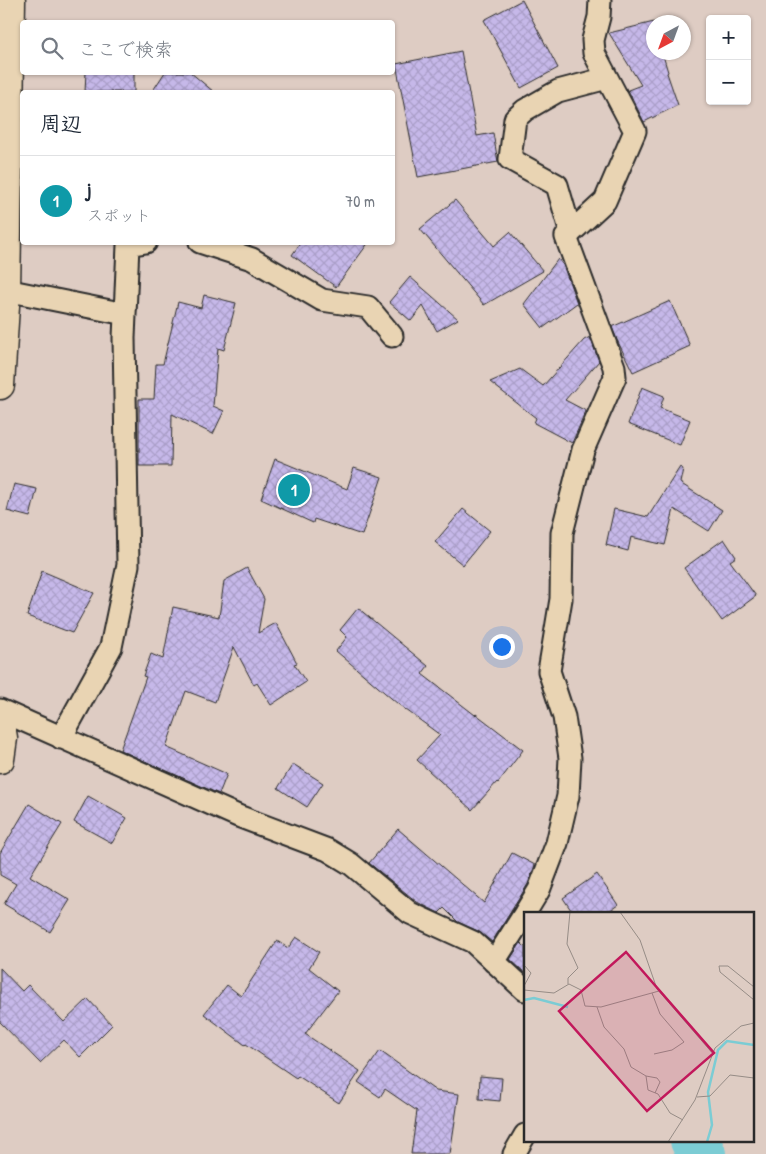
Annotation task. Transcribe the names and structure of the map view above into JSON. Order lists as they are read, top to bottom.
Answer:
{
  "north": "bottom left",
  "page": {
    "map_buttons": ["+", "−"],
    "search": "ここで検索",
    "heading": "周辺",
    "list": [
      {
        "mark": "1",
        "name": "j",
        "note": "スポット",
        "value": "70 m"
      }
    ],
    "pins": "1"
  }
}
